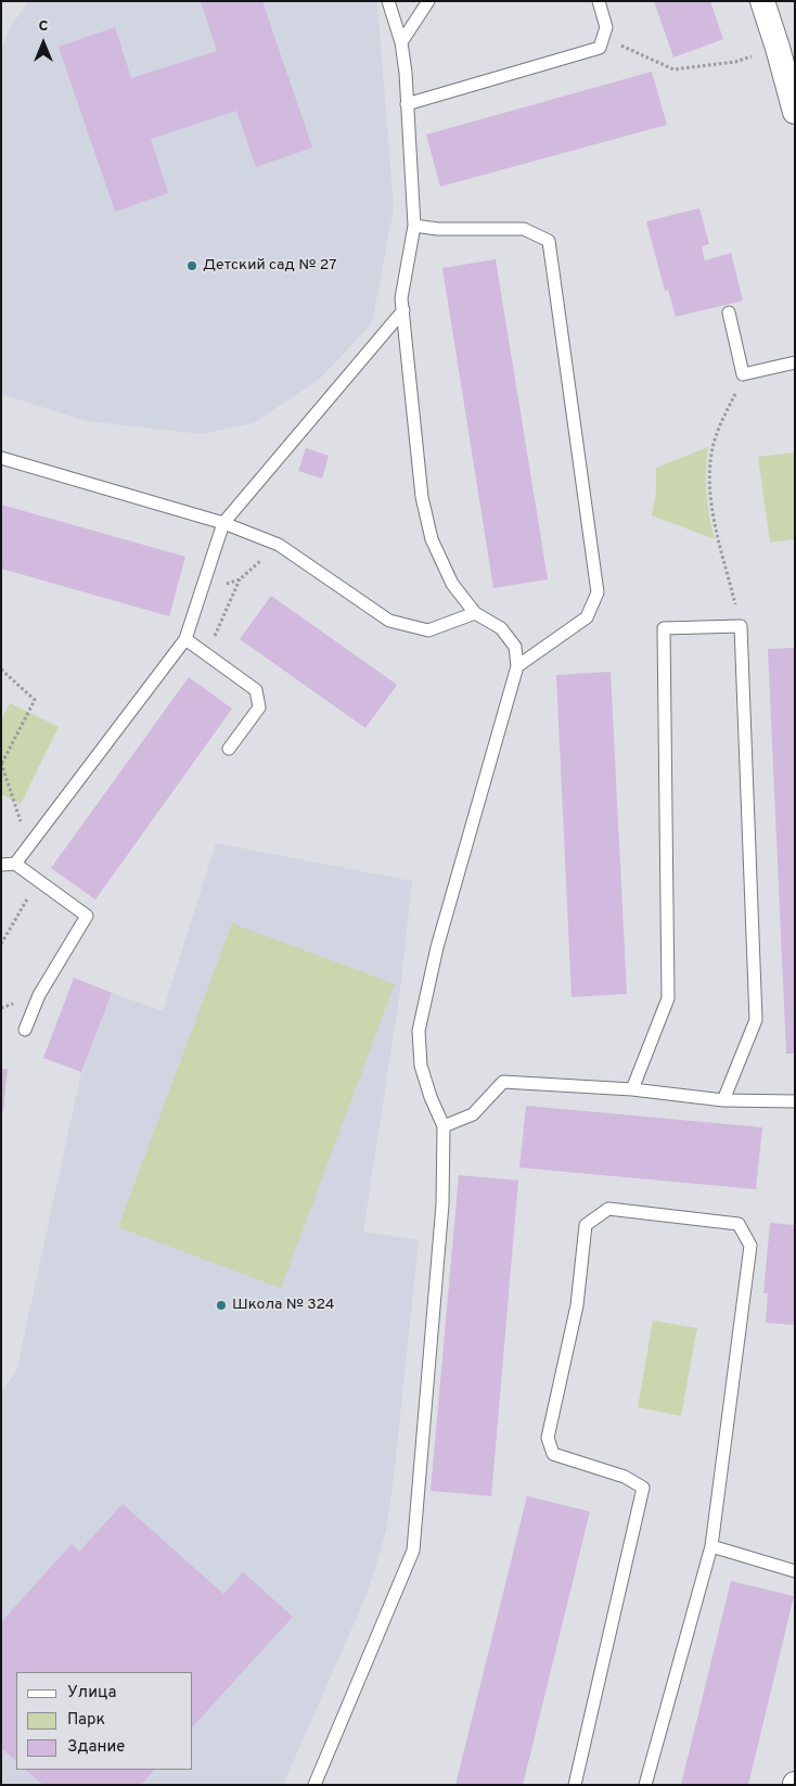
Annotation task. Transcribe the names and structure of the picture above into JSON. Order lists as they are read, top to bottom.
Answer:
{
  "places": ["Детский сад № 27", "Школа № 324"],
  "legend": ["Улица", "Парк", "Здание"],
  "north": "top"
}
